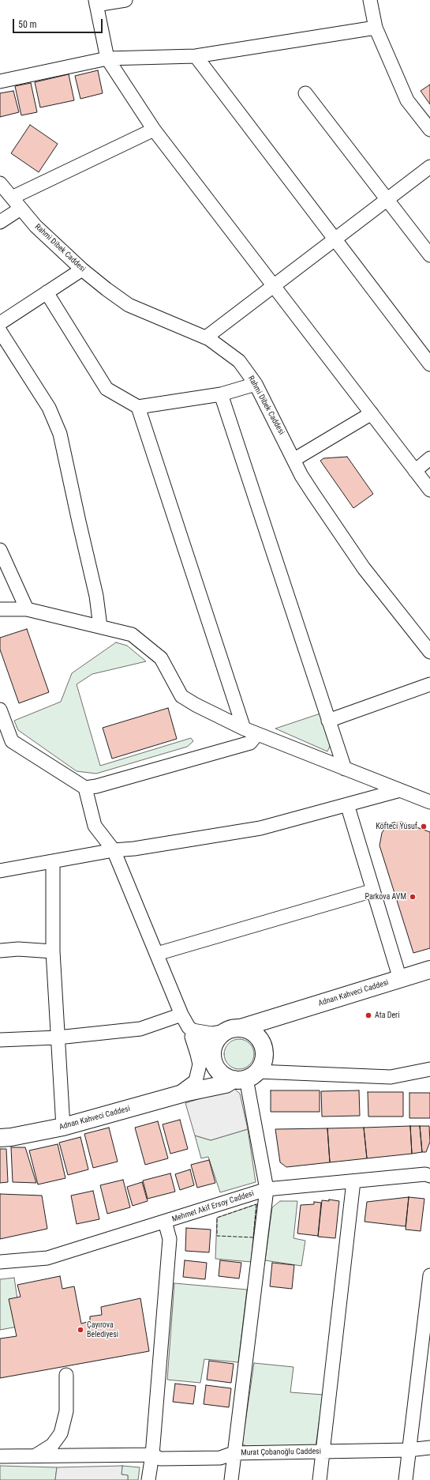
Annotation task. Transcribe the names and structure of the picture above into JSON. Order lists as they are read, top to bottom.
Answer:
{
  "streets": {
    "main road": ["Adnan Kahveci Caddesi"],
    "street": ["Rahmi Dibek Caddesi", "Mehmet Akif Ersoy Caddesi", "Murat Çobanoğlu Caddesi"]
  },
  "places": [
    "Köfteci Yusuf",
    "Parkova AVM",
    "Ata Deri",
    "Çayırova Belediyesi"
  ],
  "scale_bar": "50 m"
}
